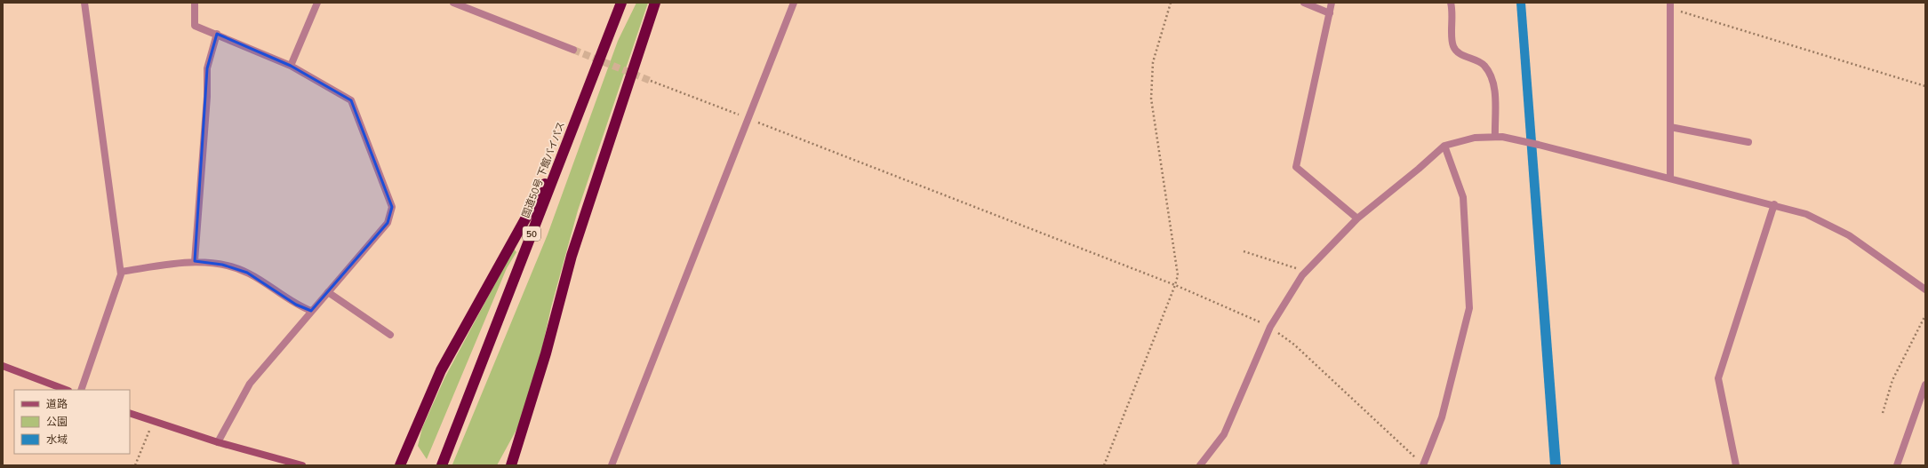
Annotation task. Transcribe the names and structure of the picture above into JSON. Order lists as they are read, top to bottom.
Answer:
{
  "streets": {
    "highway": ["国道50号 下館バイパス", "50"]
  },
  "legend": ["道路", "公園", "水域"]
}
